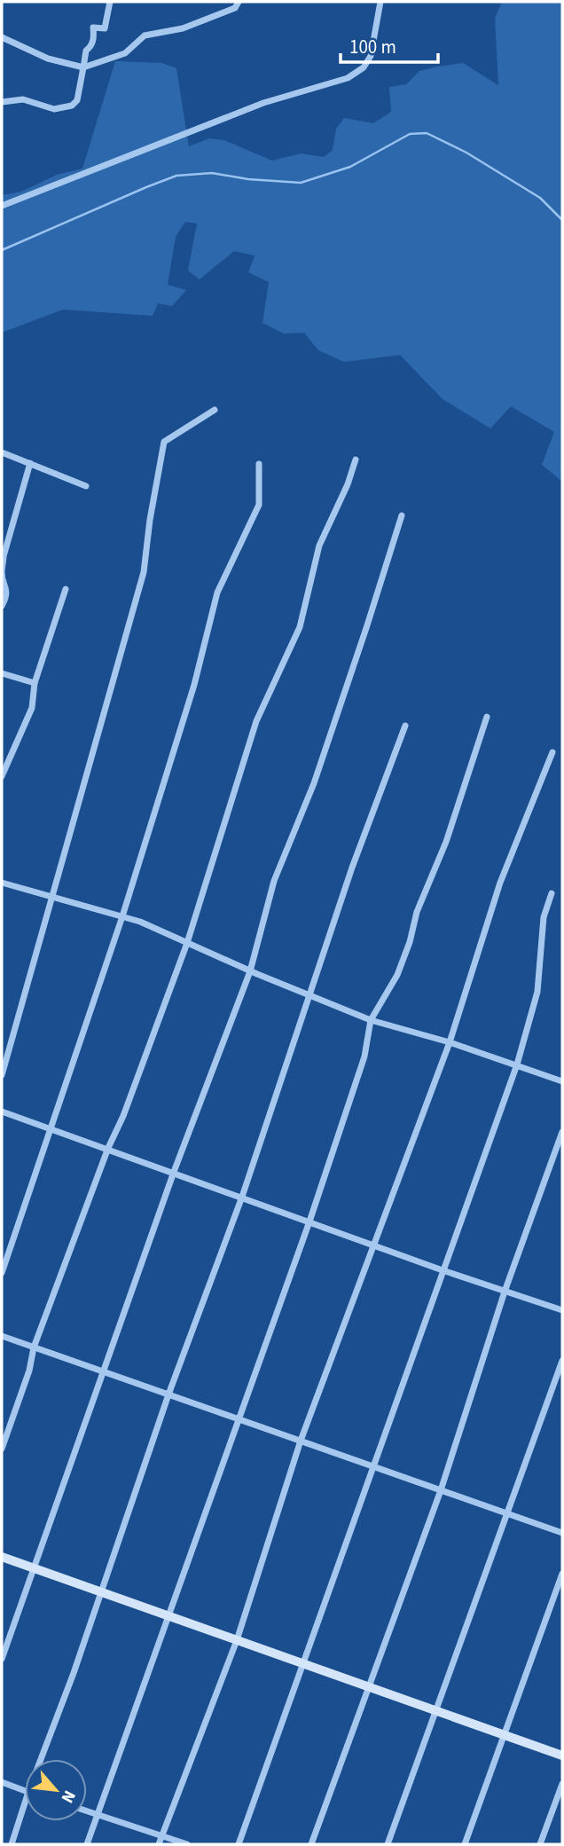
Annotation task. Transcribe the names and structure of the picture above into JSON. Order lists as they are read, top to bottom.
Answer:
{
  "scale_bar": "100 m",
  "north": "bottom right"
}
